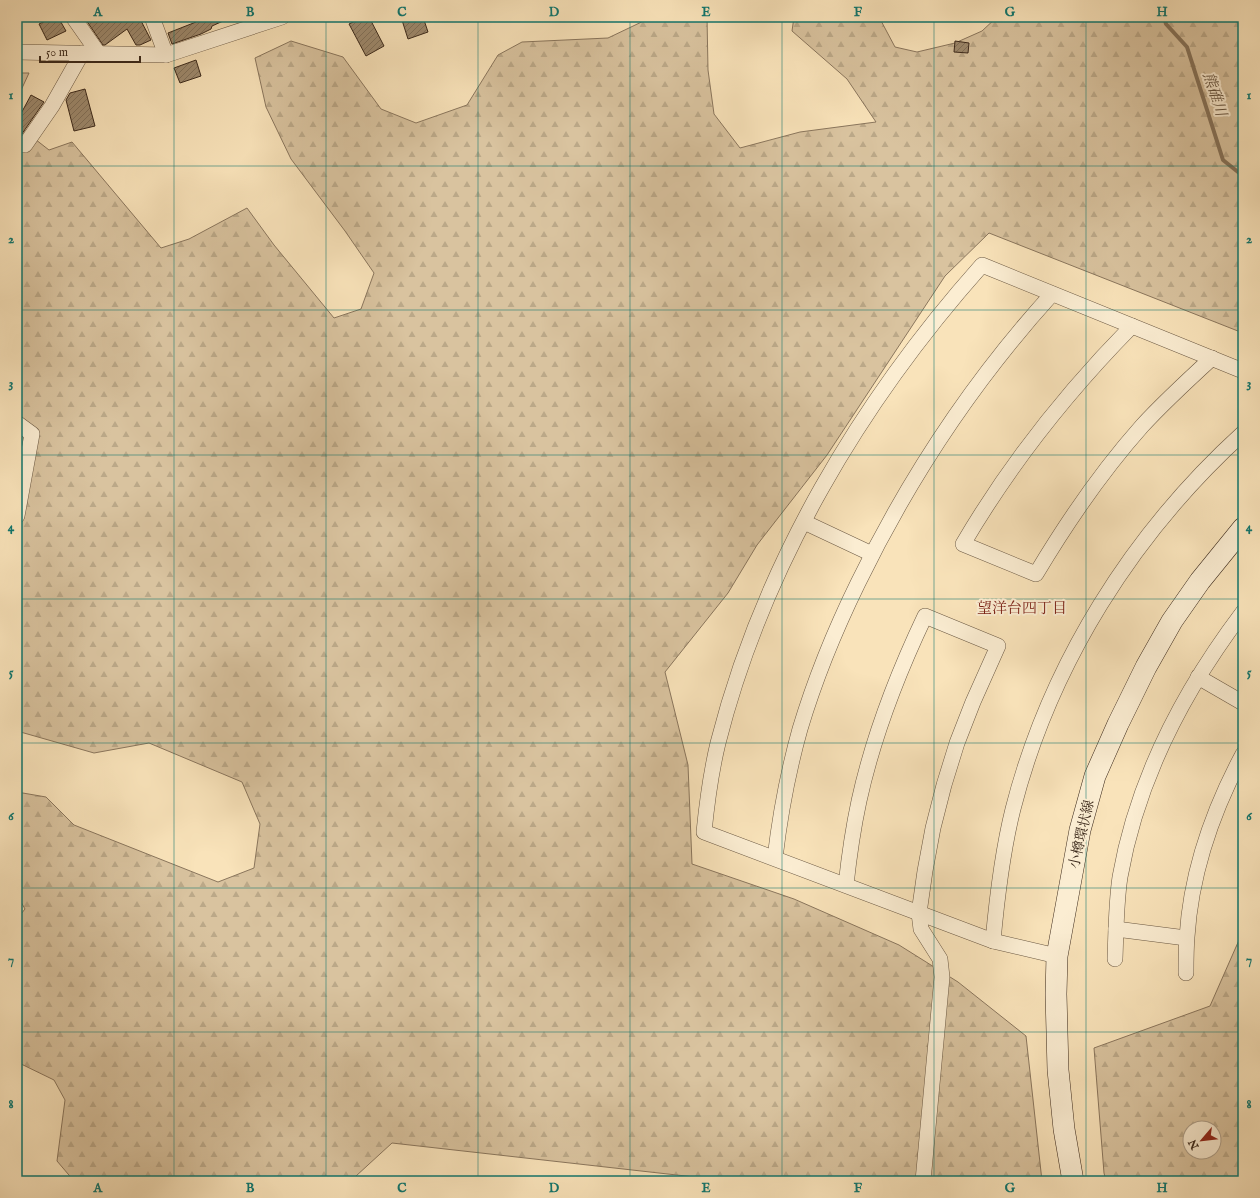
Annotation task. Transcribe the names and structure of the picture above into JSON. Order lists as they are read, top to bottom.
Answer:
{
  "streets": {
    "main road": ["小樽環状線"]
  },
  "districts": ["望洋台四丁目"],
  "water": ["熊碓川"],
  "scale_bar": "50 m",
  "north": "bottom left",
  "grid": {
    "columns": [
      "A",
      "B",
      "C",
      "D",
      "E",
      "F",
      "G",
      "H"
    ],
    "rows": [
      "1",
      "2",
      "3",
      "4",
      "5",
      "6",
      "7",
      "8"
    ]
  }
}
